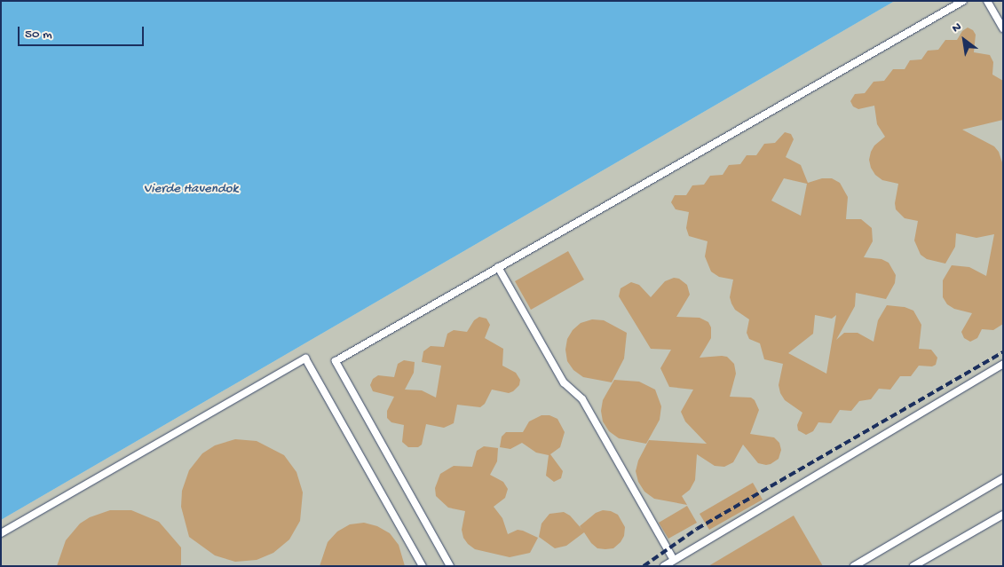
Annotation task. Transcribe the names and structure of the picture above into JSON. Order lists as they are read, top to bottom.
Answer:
{
  "water": ["Vierde Havendok"],
  "scale_bar": "50 m",
  "north": "top left"
}
